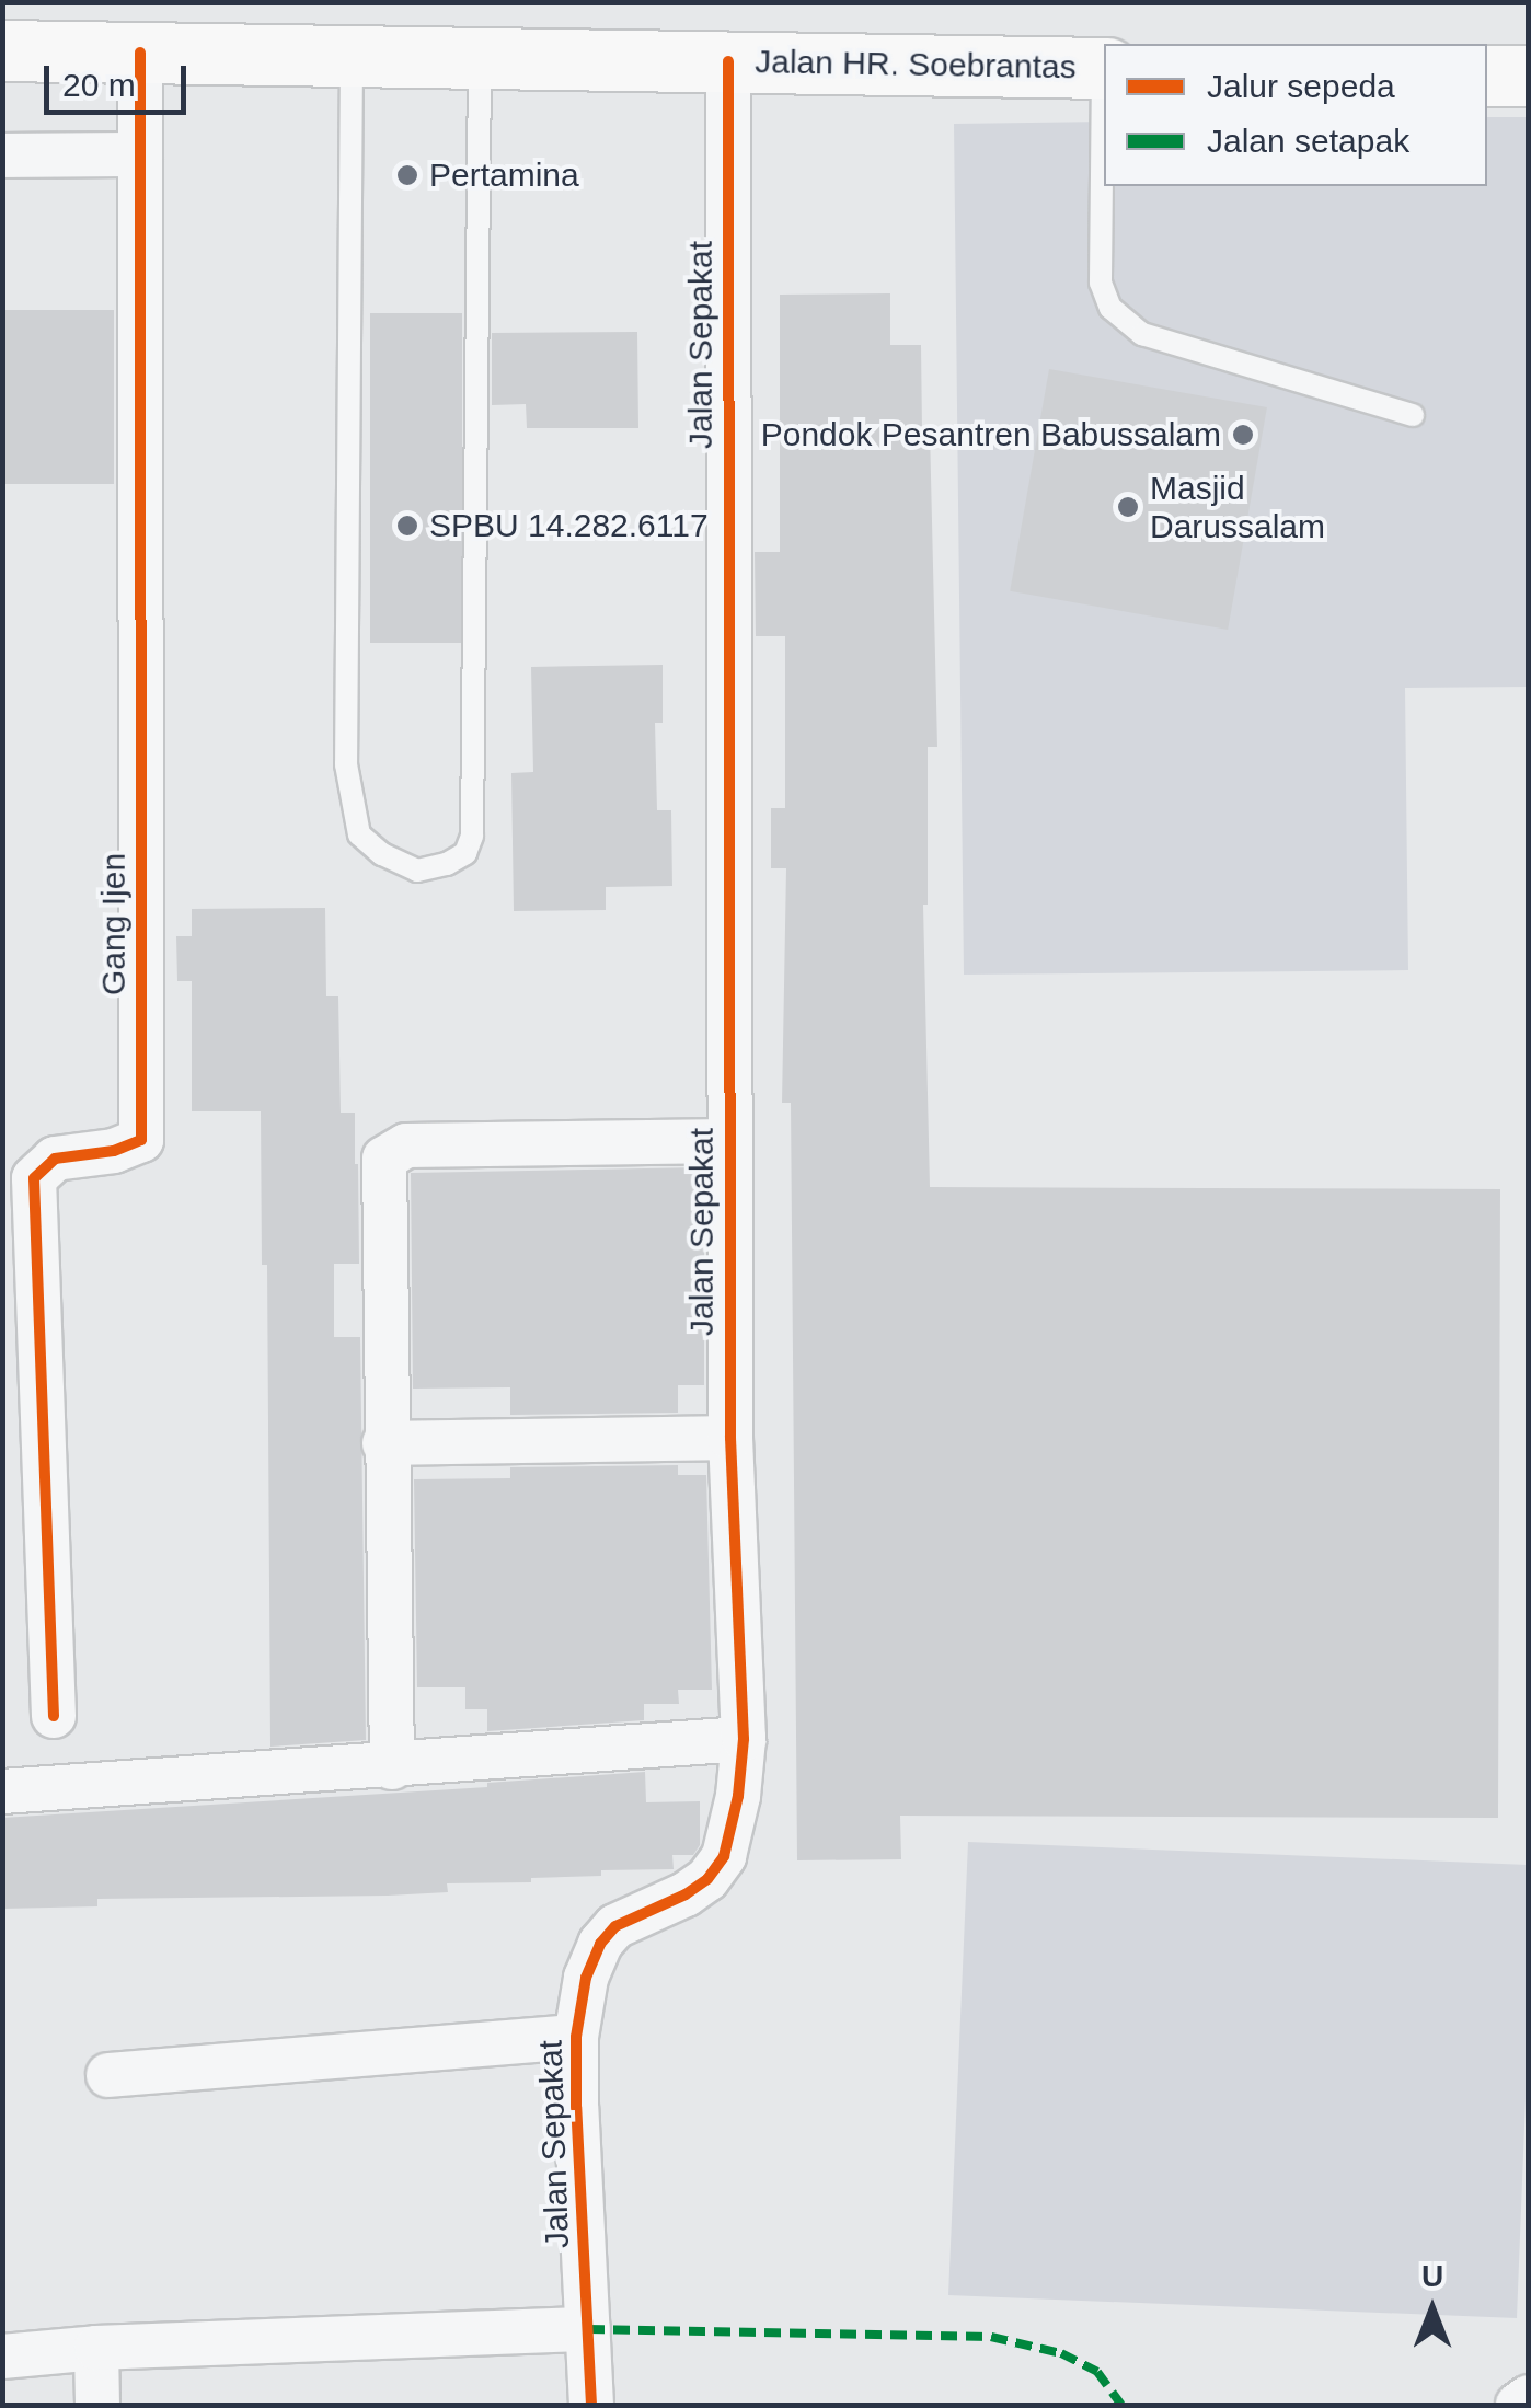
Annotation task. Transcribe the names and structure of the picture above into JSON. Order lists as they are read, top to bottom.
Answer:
{
  "streets": {
    "main road": ["Jalan HR. Soebrantas"],
    "street": ["Jalan Sepakat", "Gang Ijen"]
  },
  "crossings": [
    ["Jalan HR. Soebrantas", "Jalan Sepakat"],
    ["Jalan HR. Soebrantas", "Gang Ijen"]
  ],
  "places": [
    "Pertamina",
    "Pondok Pesantren Babussalam",
    "Masjid Darussalam",
    "SPBU 14.282.6117"
  ],
  "legend": ["Jalur sepeda", "Jalan setapak"],
  "scale_bar": "20 m",
  "north": "top"
}
